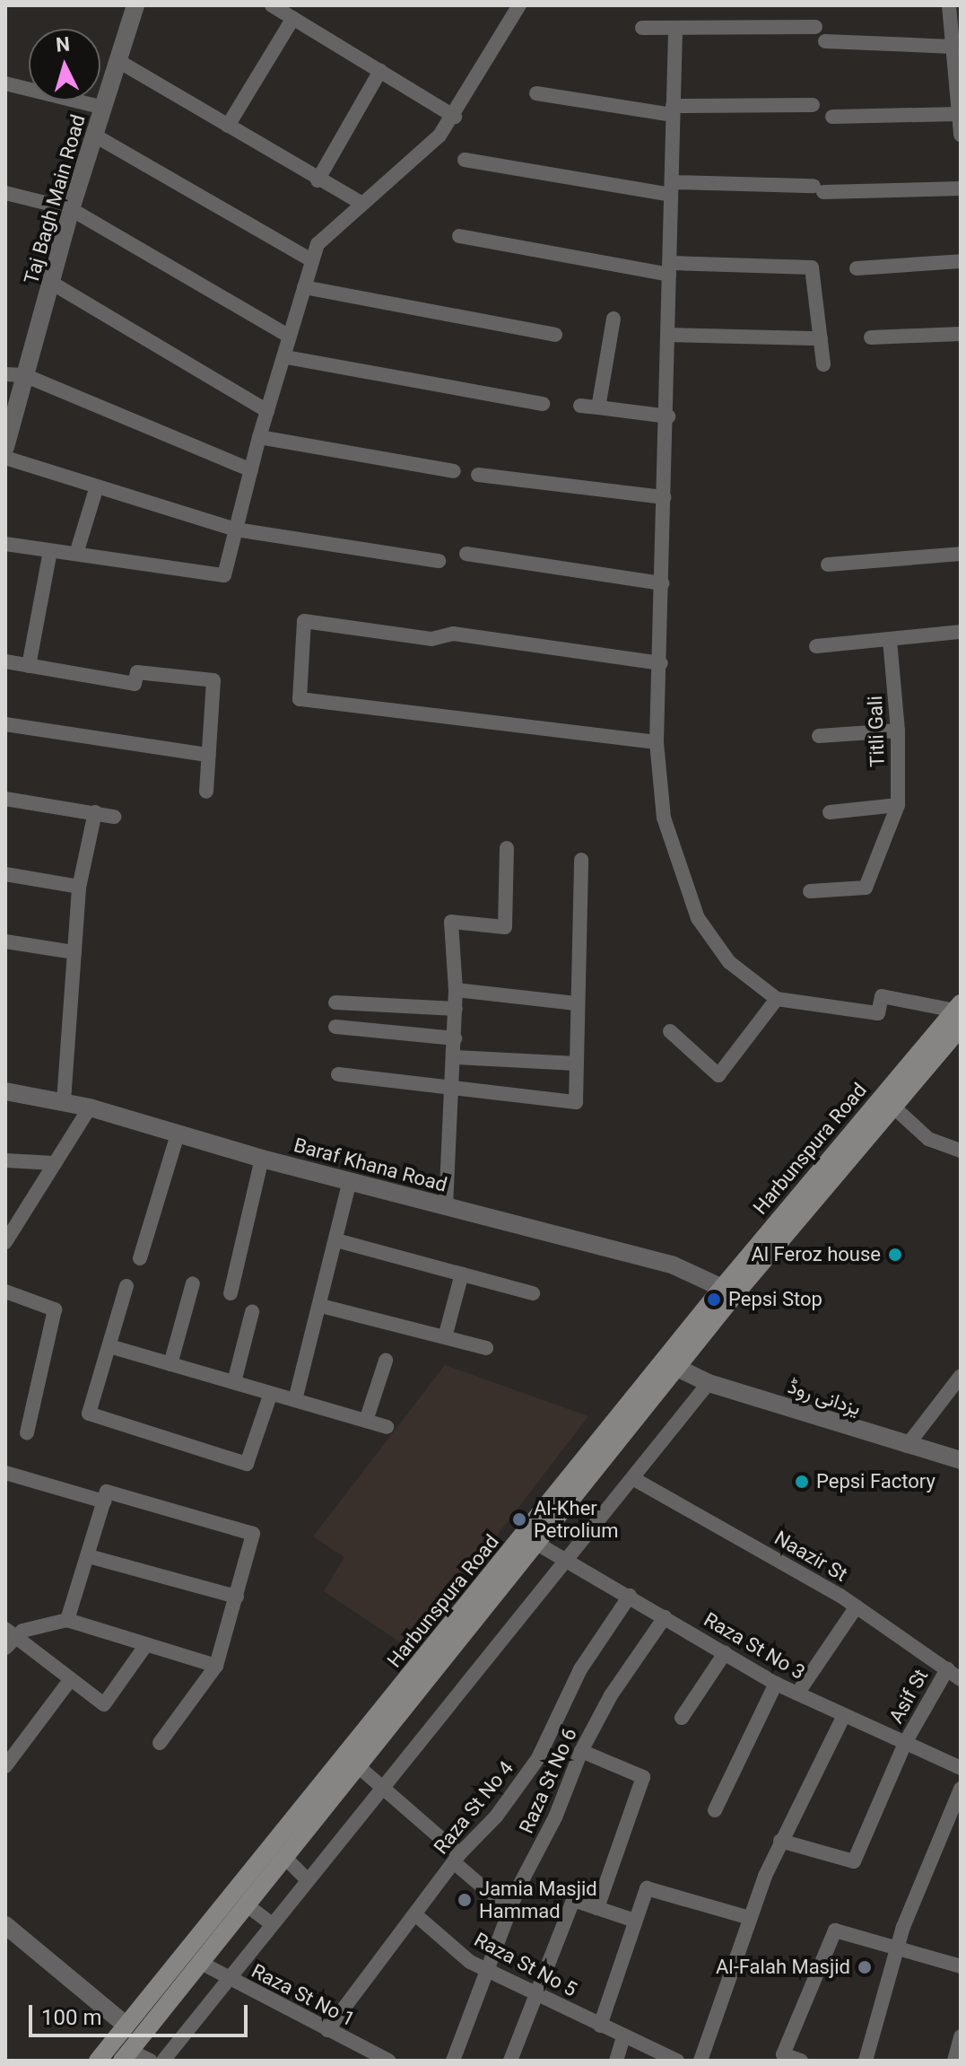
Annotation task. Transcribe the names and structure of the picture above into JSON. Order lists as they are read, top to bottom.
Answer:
{
  "streets": {
    "main road": ["Harbunspura Road"],
    "street": [
      "Taj Bagh Main Road",
      "Titli Gali",
      "Baraf Khana Road",
      "یزدانی روڈ",
      "Naazir St",
      "Raza St No 3",
      "Asif St",
      "Raza St No 6",
      "Raza St No 4",
      "Raza St No 5",
      "Raza St No 1"
    ]
  },
  "crossings": [
    ["Harbunspura Road", "Baraf Khana Road"],
    ["Harbunspura Road", "یزدانی روڈ"],
    ["Harbunspura Road", "Raza St No 3"],
    ["Harbunspura Road", "Raza St No 1"],
    ["Naazir St", "Asif St"],
    ["Raza St No 3", "Asif St"],
    ["Raza St No 3", "Raza St No 6"],
    ["Raza St No 3", "Raza St No 4"],
    ["Raza St No 6", "Raza St No 5"],
    ["Raza St No 4", "Raza St No 5"],
    ["Raza St No 4", "Raza St No 1"]
  ],
  "places": [
    "Al Feroz house",
    "Pepsi Stop",
    "Pepsi Factory",
    "Al-Kher Petrolium",
    "Jamia Masjid Hammad",
    "Al-Falah Masjid"
  ],
  "scale_bar": "100 m",
  "north": "top"
}
